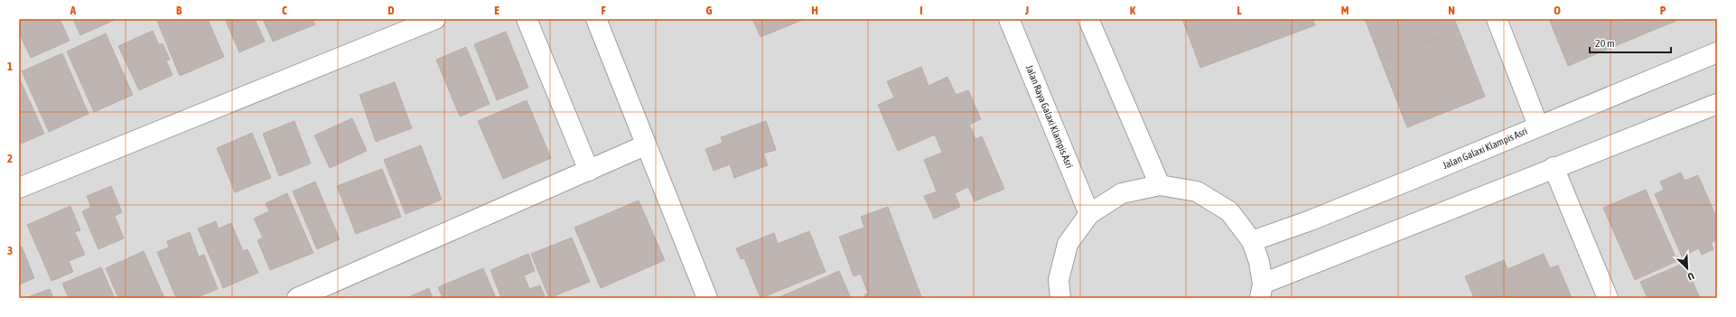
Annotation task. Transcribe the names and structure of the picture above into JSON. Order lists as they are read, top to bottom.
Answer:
{
  "streets": {
    "street": ["Jalan Raya Galaxi Klampis Asri", "Jalan Galaxi Klampis Asri"]
  },
  "scale_bar": "20 m",
  "north": "bottom right",
  "grid": {
    "columns": [
      "A",
      "B",
      "C",
      "D",
      "E",
      "F",
      "G",
      "H",
      "I",
      "J",
      "K",
      "L",
      "M",
      "N",
      "O",
      "P"
    ],
    "rows": ["1", "2", "3"]
  }
}
